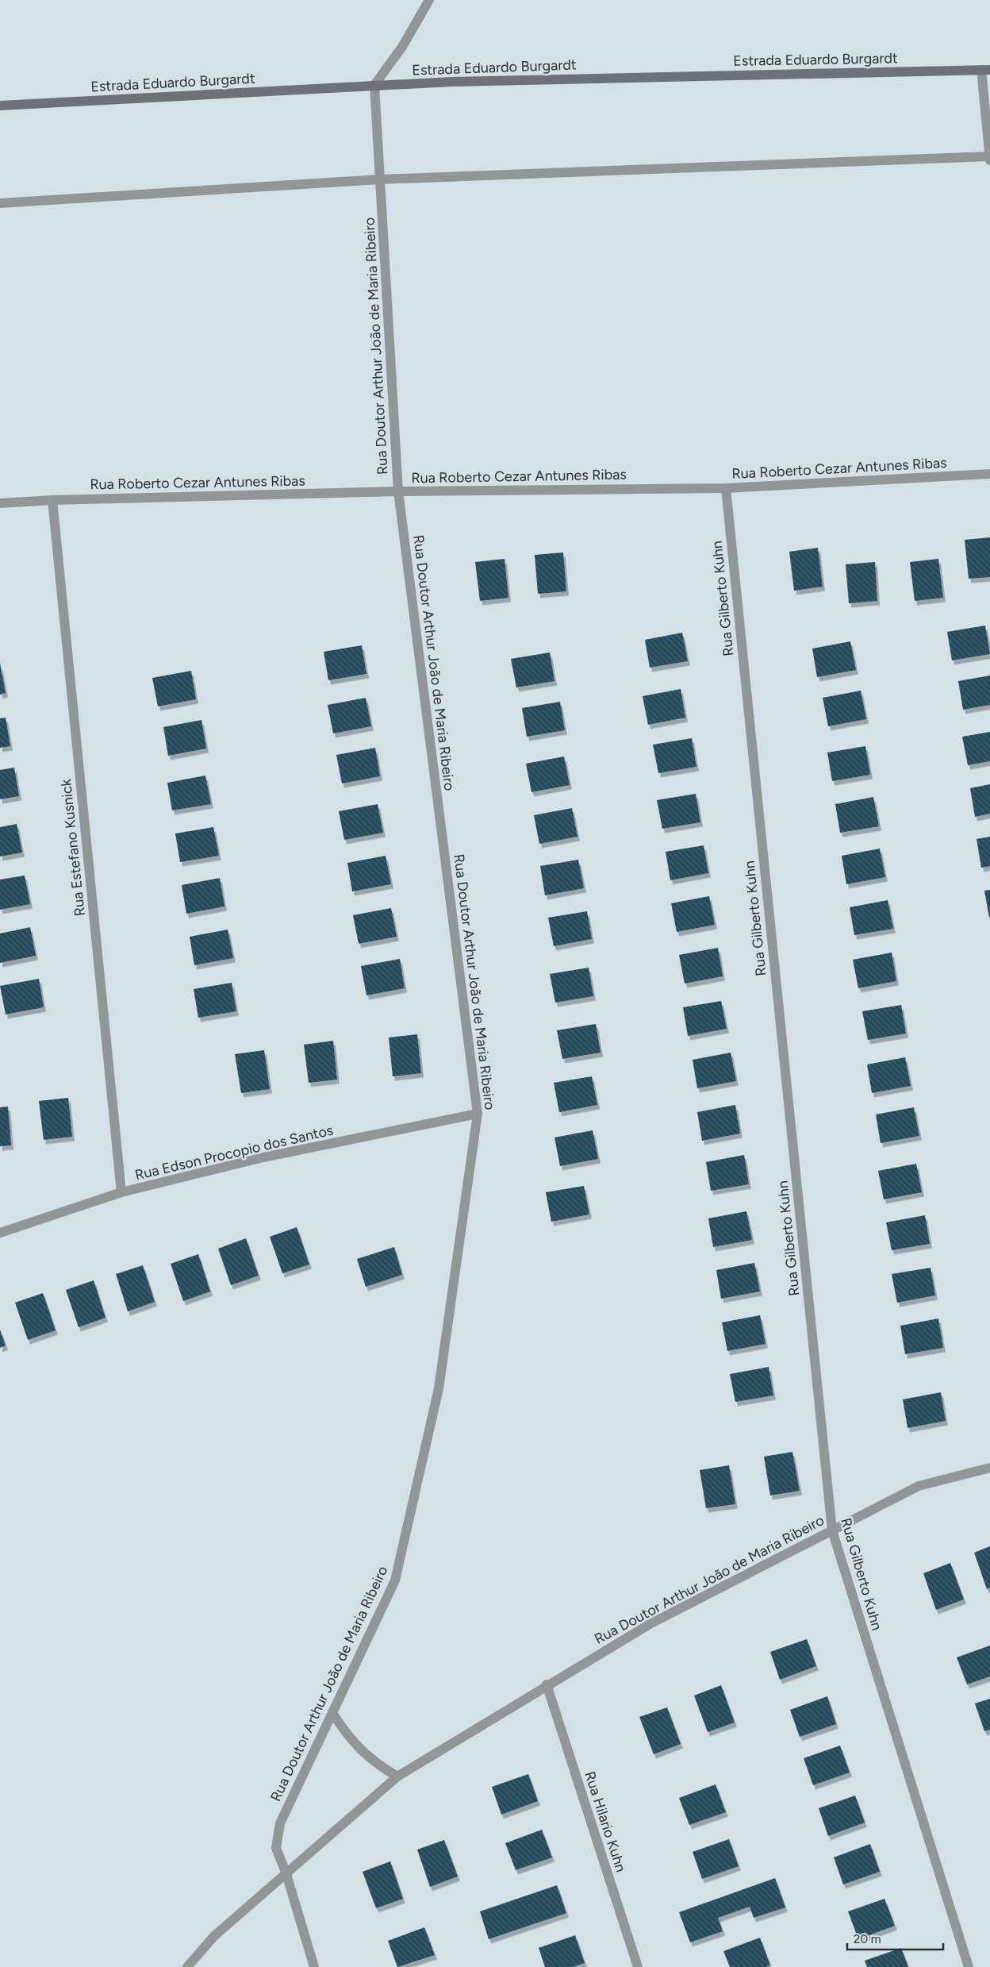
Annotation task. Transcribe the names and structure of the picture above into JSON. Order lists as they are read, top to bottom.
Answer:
{
  "streets": {
    "main road": ["Estrada Eduardo Burgardt"],
    "street": [
      "Rua Doutor Arthur João de Maria Ribeiro",
      "Rua Roberto Cezar Antunes Ribas",
      "Rua Gilberto Kuhn",
      "Rua Estefano Kusnick",
      "Rua Edson Procopio dos Santos",
      "Rua Hilario Kuhn"
    ]
  },
  "crossings": [
    ["Estrada Eduardo Burgardt", "Rua Doutor Arthur João de Maria Ribeiro"],
    ["Rua Doutor Arthur João de Maria Ribeiro", "Rua Roberto Cezar Antunes Ribas"],
    ["Rua Doutor Arthur João de Maria Ribeiro", "Rua Gilberto Kuhn"],
    ["Rua Doutor Arthur João de Maria Ribeiro", "Rua Edson Procopio dos Santos"],
    ["Rua Doutor Arthur João de Maria Ribeiro", "Rua Hilario Kuhn"],
    ["Rua Roberto Cezar Antunes Ribas", "Rua Gilberto Kuhn"],
    ["Rua Roberto Cezar Antunes Ribas", "Rua Estefano Kusnick"],
    ["Rua Estefano Kusnick", "Rua Edson Procopio dos Santos"]
  ],
  "scale_bar": "20 m"
}
